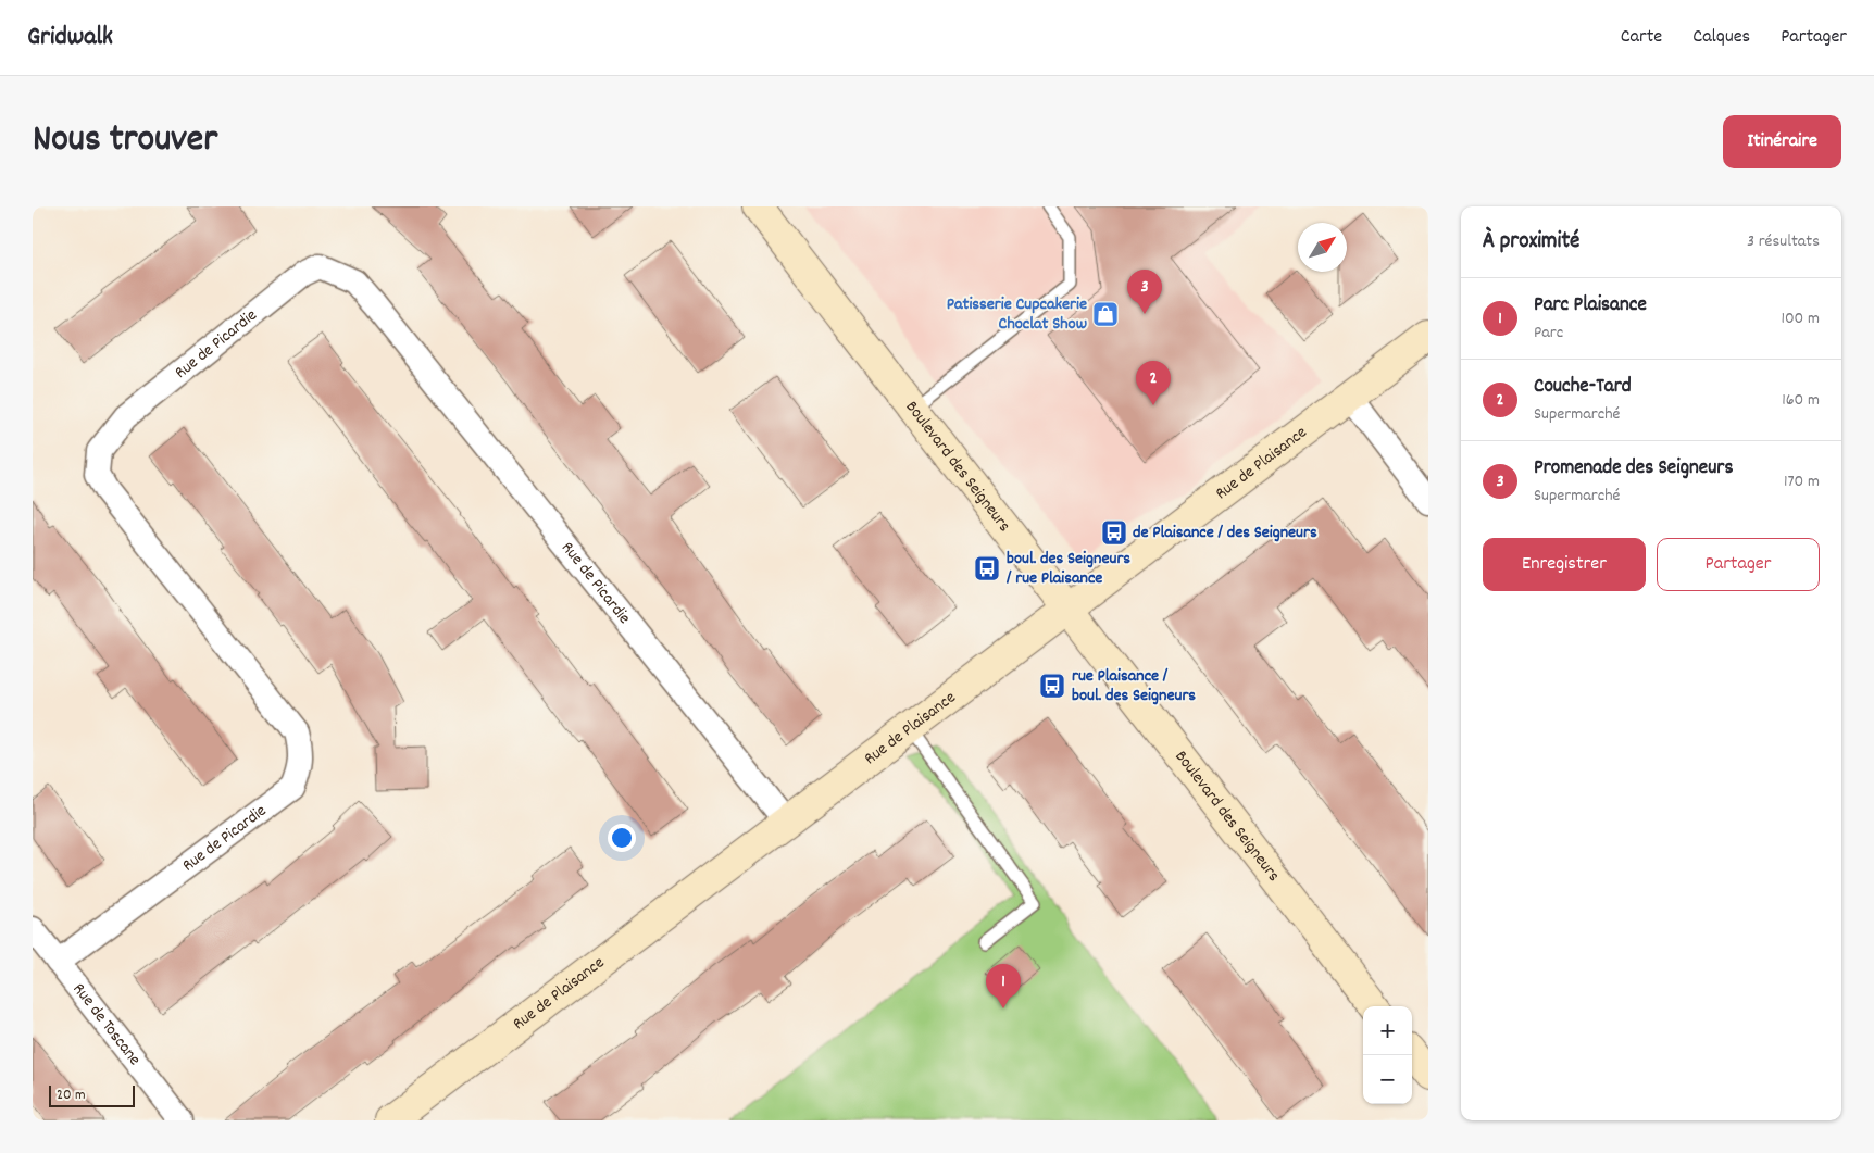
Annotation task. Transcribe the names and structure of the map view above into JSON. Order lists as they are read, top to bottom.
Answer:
{
  "streets": {
    "street": [
      "Rue de Picardie",
      "Rue de Plaisance",
      "Boulevard des Seigneurs",
      "Rue de Toscane"
    ]
  },
  "crossings": [
    ["Rue de Picardie", "Rue de Plaisance"],
    ["Rue de Picardie", "Rue de Toscane"],
    ["Rue de Plaisance", "Boulevard des Seigneurs"]
  ],
  "places": {
    "shop": ["Patisserie Cupcakerie Choclat Show"],
    "bus stop": ["de Plaisance / des Seigneurs", "boul. des Seigneurs / rue Plaisance", "rue Plaisance / boul. des Seigneurs"]
  },
  "scale_bar": "20 m",
  "north": "top right",
  "page": {
    "header": "Gridwalk",
    "nav": ["Carte", "Calques", "Partager"],
    "title": "Nous trouver",
    "buttons": [
      "Itinéraire",
      ["Enregistrer", "Partager"]
    ],
    "heading": ["À proximité", "3 résultats"],
    "pins": ["3", "2", "1"],
    "list": [
      {
        "mark": "1",
        "name": "Parc Plaisance",
        "note": "Parc",
        "value": "100 m"
      },
      {
        "mark": "2",
        "name": "Couche-Tard",
        "note": "Supermarché",
        "value": "160 m"
      },
      {
        "mark": "3",
        "name": "Promenade des Seigneurs",
        "note": "Supermarché",
        "value": "170 m"
      }
    ],
    "map_buttons": ["+", "−"],
    "scale": "20 m"
  }
}
